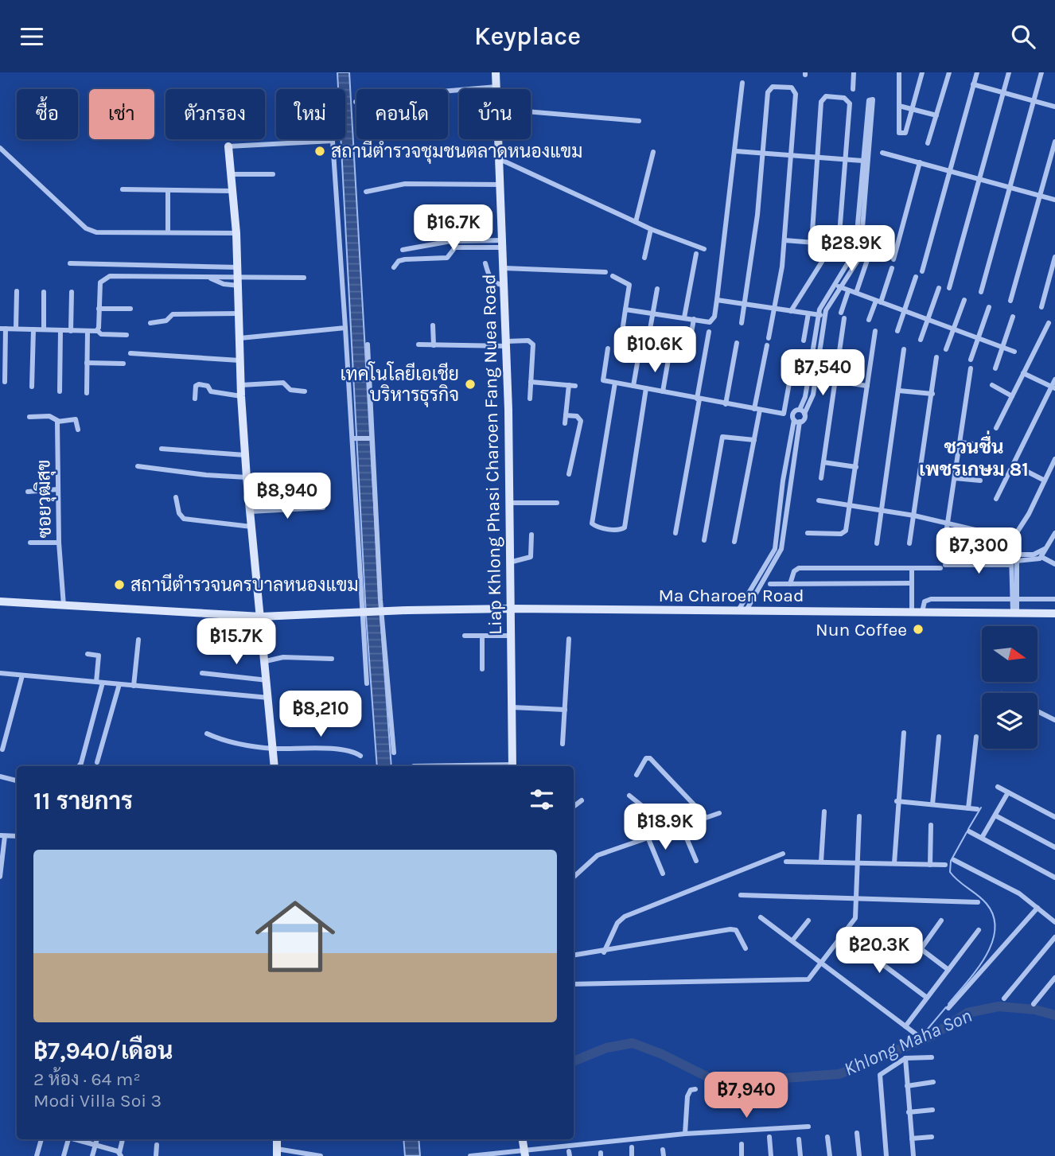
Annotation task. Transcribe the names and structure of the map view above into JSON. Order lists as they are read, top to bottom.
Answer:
{
  "streets": {
    "main road": ["Liap Khlong Phasi Charoen Fang Nuea Road", "Ma Charoen Road"],
    "street": ["ซอยวุฒิสุข"]
  },
  "crossings": [
    ["Liap Khlong Phasi Charoen Fang Nuea Road", "Ma Charoen Road"],
    ["ซอยวุฒิสุข", "Ma Charoen Road"]
  ],
  "districts": ["ชวนชื่น เพชรเกษม 81"],
  "water": ["Khlong Maha Son"],
  "places": [
    "สถานีตำรวจชุมชนตลาดหนองแขม",
    "เทคโนโลยีเอเชีย บริหารธุรกิจ",
    "สถานีตำรวจนครบาลหนองแขม",
    "Nun Coffee"
  ],
  "north": "right",
  "page": {
    "header": "Keyplace",
    "chip": [
      "ซื้อ",
      "เช่า",
      "ตัวกรอง",
      "ใหม่",
      "คอนโด",
      "บ้าน"
    ],
    "price": [
      "฿16.7K",
      "฿28.9K",
      "฿10.6K",
      "฿7,540",
      "฿8,940",
      "฿7,300",
      "฿15.7K",
      "฿8,210",
      "฿18.9K",
      "฿20.3K",
      "฿7,940"
    ],
    "heading": "11 รายการ",
    "list": [
      {
        "name": "฿7,940/เดือน",
        "note": "2 ห้อง · 64 m² · Modi Villa Soi 3"
      }
    ]
  }
}
